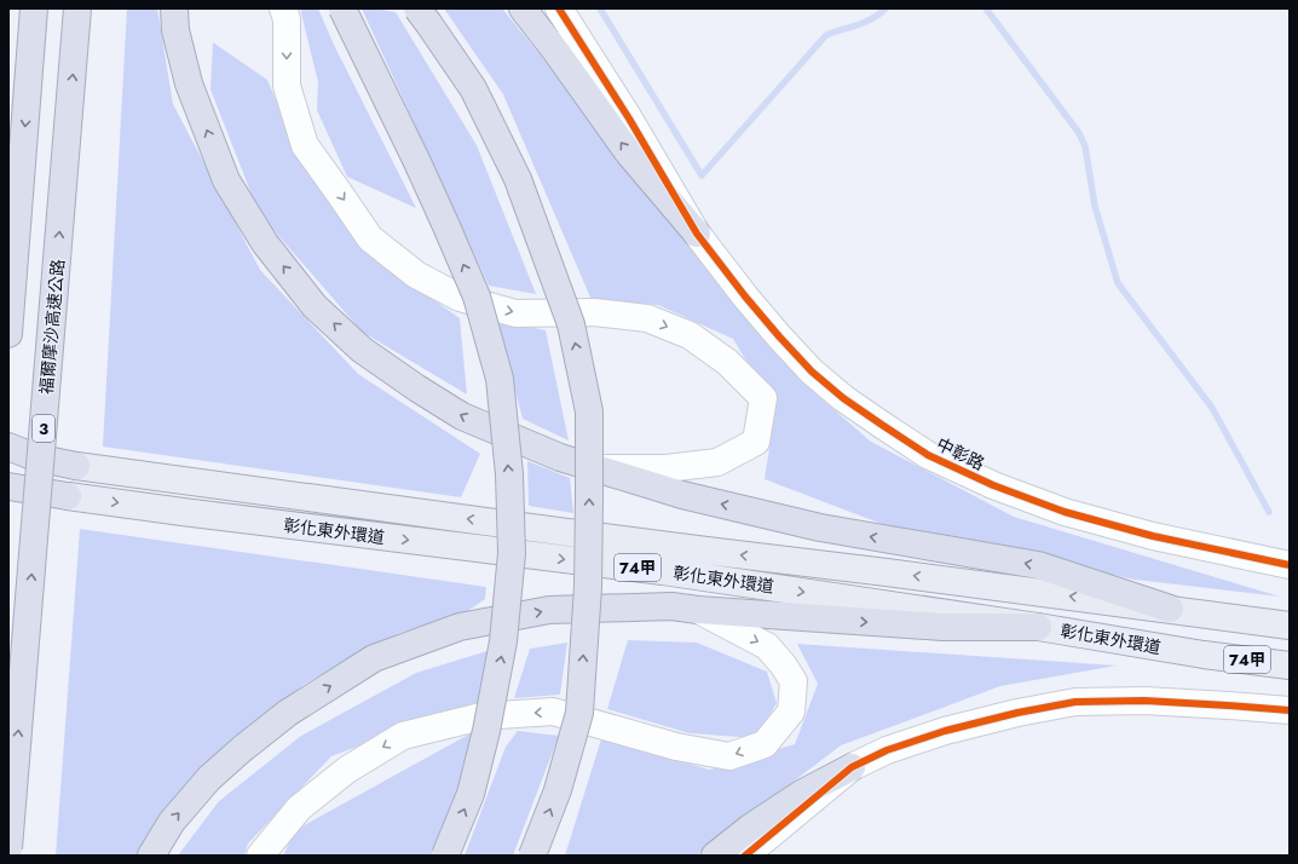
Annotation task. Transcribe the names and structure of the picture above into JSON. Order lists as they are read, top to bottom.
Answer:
{
  "streets": {
    "highway": ["福爾摩沙高速公路", "3"],
    "main road": ["彰化東外環道", "74甲"],
    "street": ["中彰路"]
  }
}
